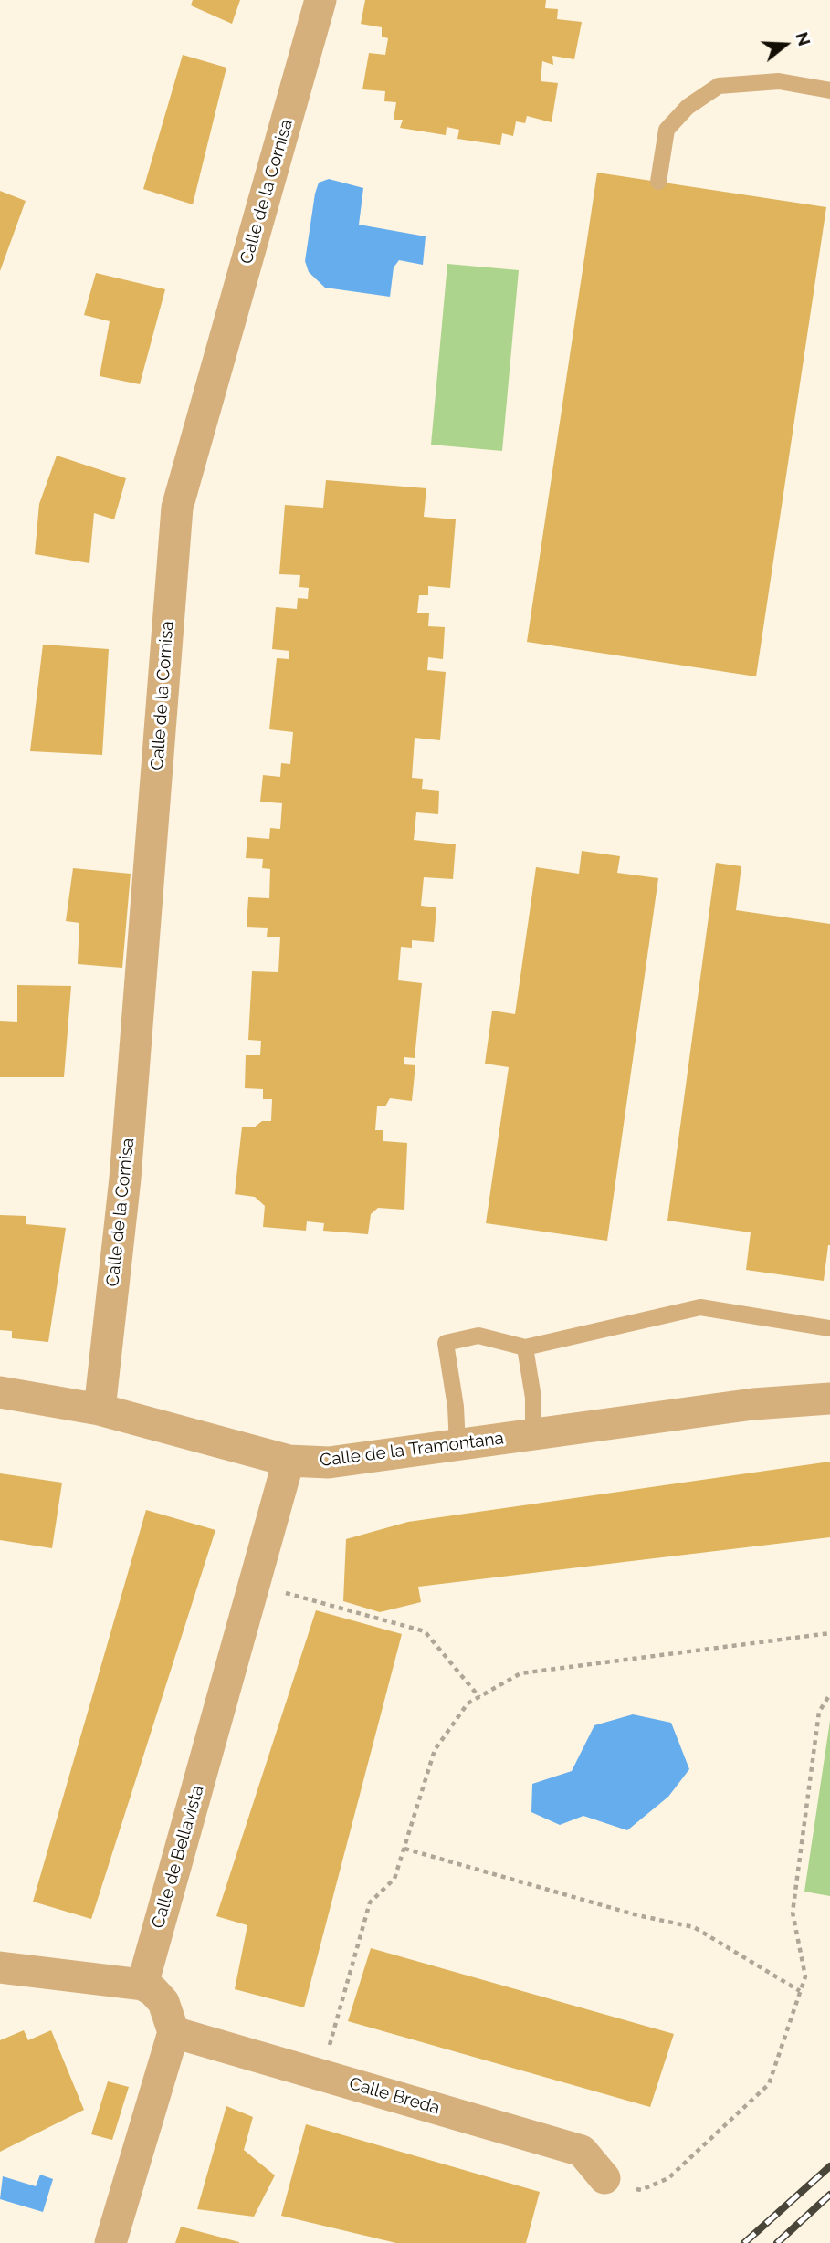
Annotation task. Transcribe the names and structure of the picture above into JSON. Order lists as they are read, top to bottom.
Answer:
{
  "streets": {
    "street": [
      "Calle de la Cornisa",
      "Calle de la Tramontana",
      "Calle de Bellavista",
      "Calle Breda"
    ]
  },
  "crossings": [
    ["Calle de la Cornisa", "Calle de la Tramontana"],
    ["Calle de la Tramontana", "Calle de Bellavista"]
  ],
  "north": "right"
}
